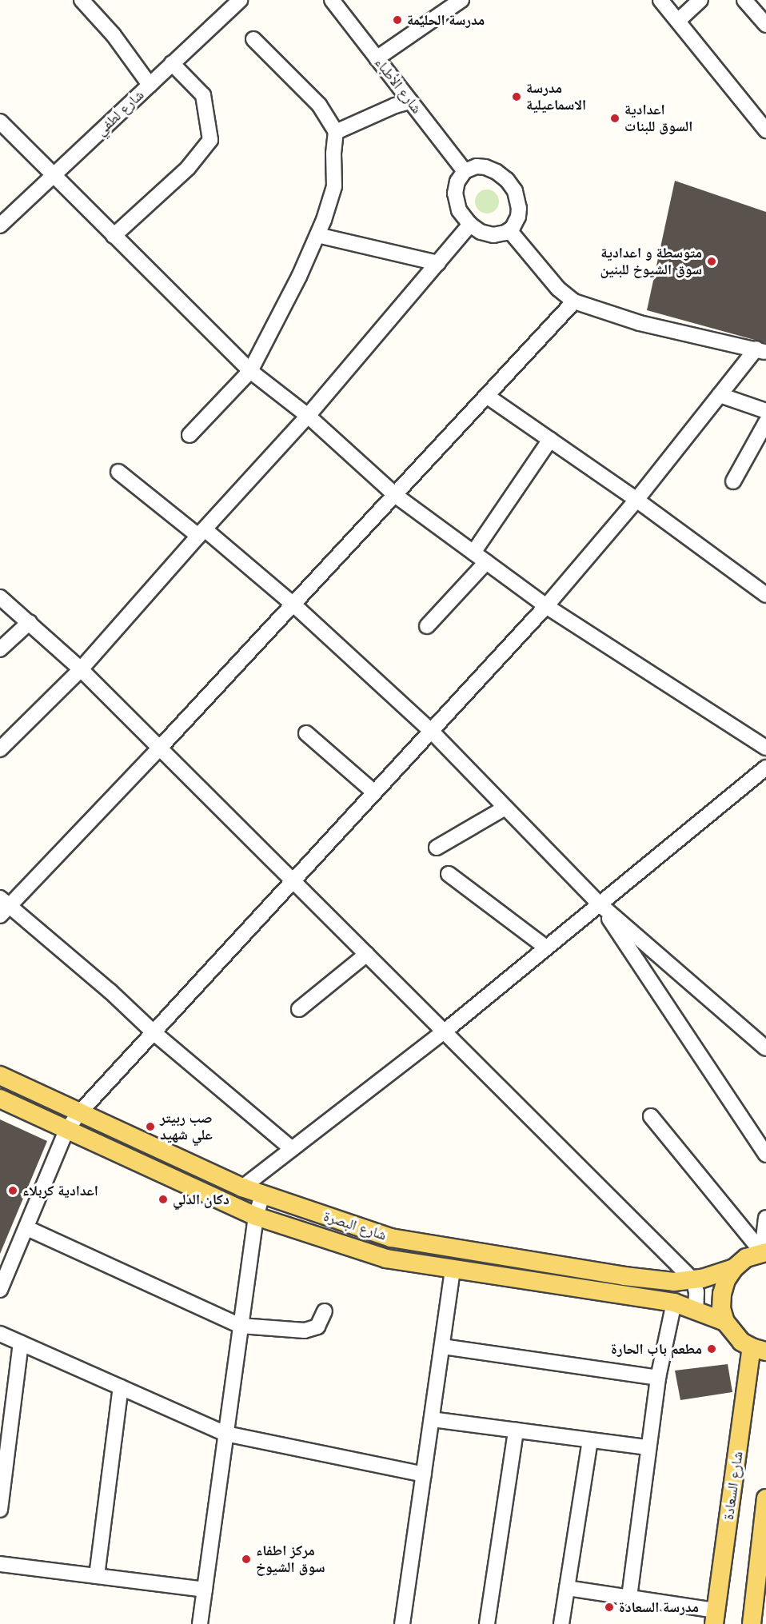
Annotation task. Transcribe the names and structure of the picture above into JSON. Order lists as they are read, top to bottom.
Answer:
{
  "streets": {
    "main road": ["شارع البصرة", "شارع السعادة"],
    "street": ["شارع الأطباء", "شارع لطفي"]
  },
  "places": [
    "مدرسة الحليمة",
    "مدرسة الاسماعيلية",
    "اعدادية السوق للبنات",
    "متوسطة و اعدادية سوق الشيوخ للبنين",
    "صب ربيتر علي شهيد",
    "اعدادية كربلاء",
    "دكان الدلي",
    "مطعم باب الحارة",
    "مركز اطفاء سوق الشيوخ",
    "مدرسة السعادة"
  ]
}
